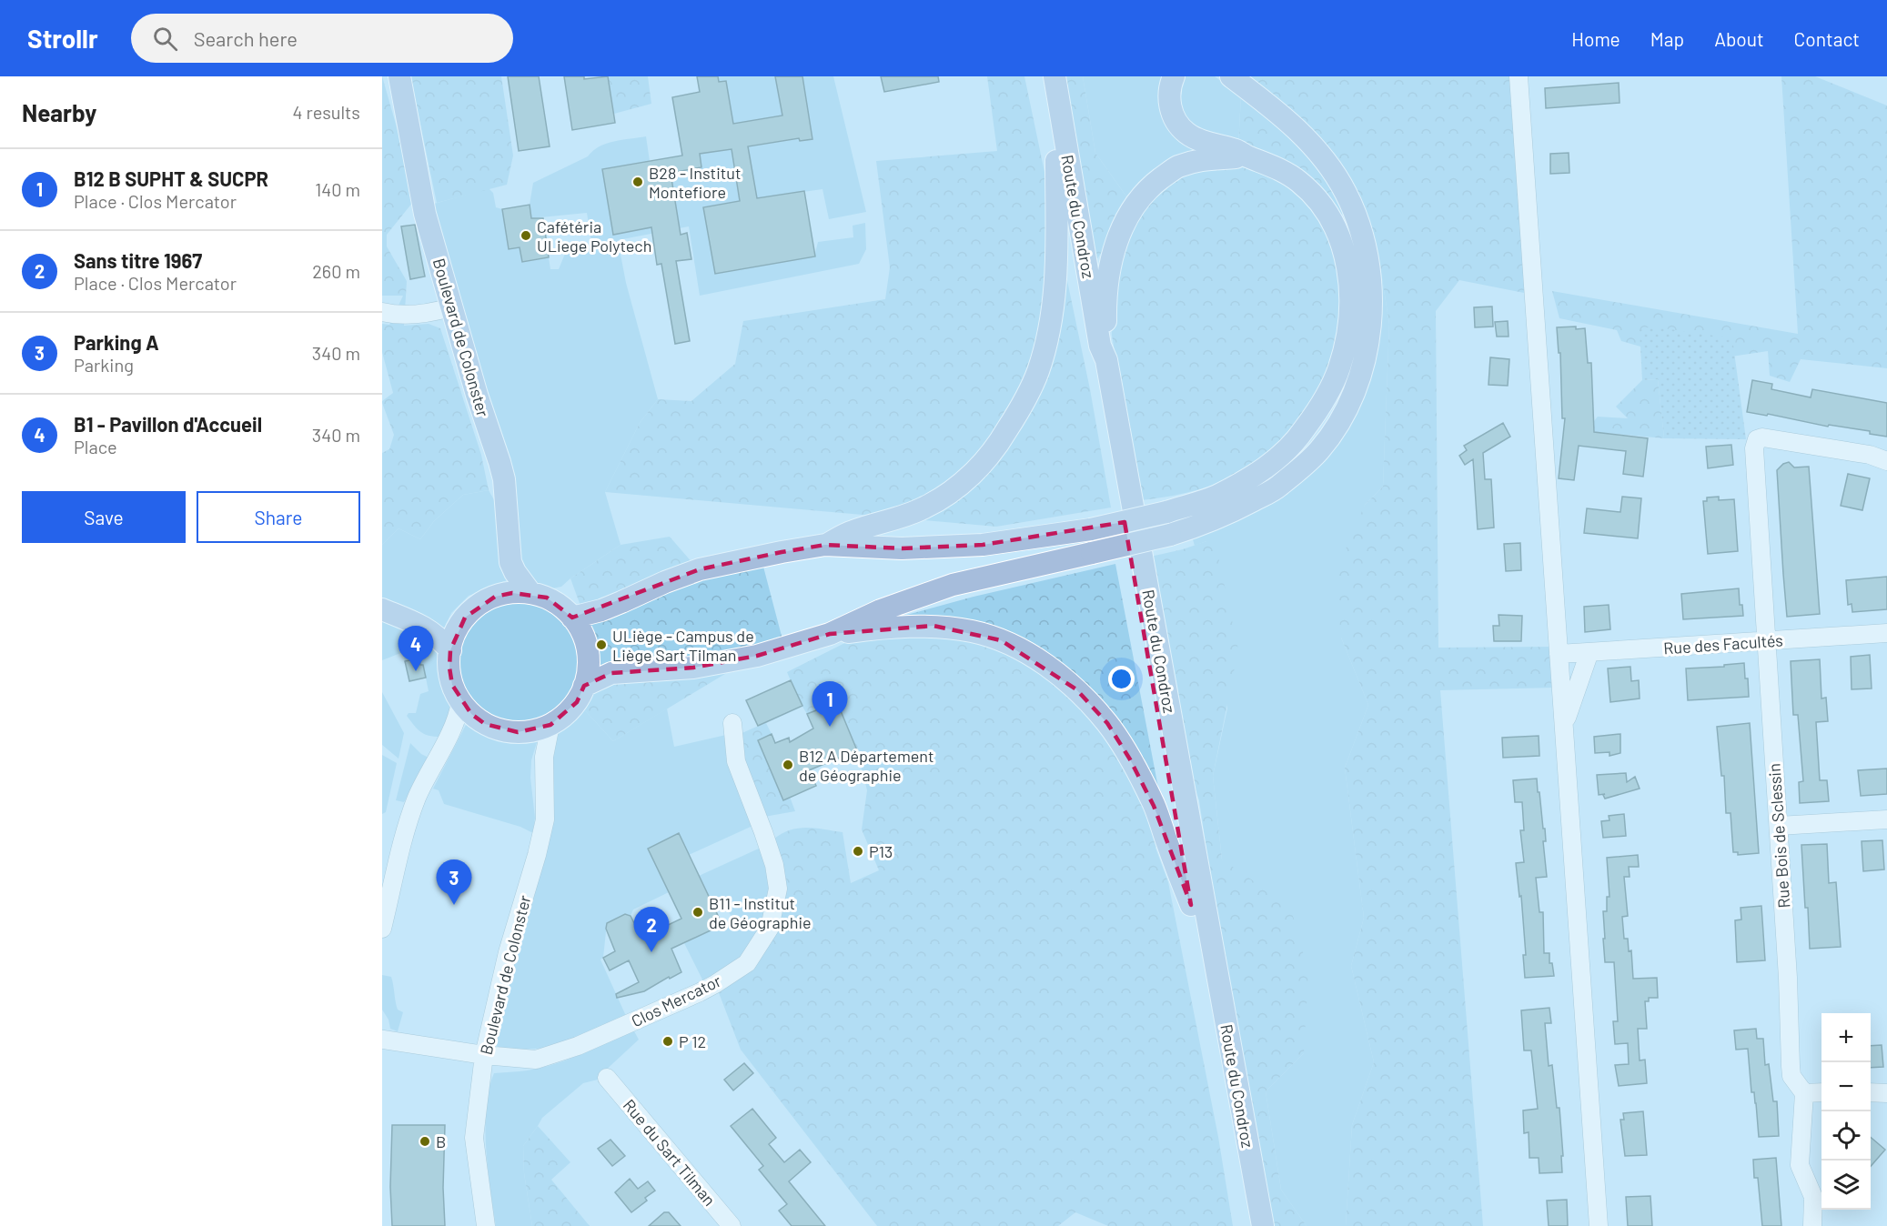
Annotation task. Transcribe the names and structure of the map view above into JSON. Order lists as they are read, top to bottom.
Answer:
{
  "streets": {
    "main road": ["Route du Condroz", "Boulevard de Colonster"],
    "street": [
      "Rue des Facultés",
      "Rue Bois de Sclessin",
      "Clos Mercator",
      "Rue du Sart Tilman"
    ]
  },
  "crossings": [
    ["Boulevard de Colonster", "Clos Mercator"],
    ["Rue des Facultés", "Rue Bois de Sclessin"]
  ],
  "places": [
    "B28 - Institut Montefiore",
    "Cafétéria ULiege Polytech",
    "ULiège - Campus de Liège Sart Tilman",
    "B12 A Département de Géographie",
    "P13",
    "B11 - Institut de Géographie",
    "P 12",
    "B"
  ],
  "page": {
    "header": "Strollr",
    "search": "Search here",
    "nav": [
      "Home",
      "Map",
      "About",
      "Contact"
    ],
    "heading": ["Nearby", "4 results"],
    "list": [
      {
        "mark": "1",
        "name": "B12 B SUPHT & SUCPR",
        "note": "Place · Clos Mercator",
        "value": "140 m"
      },
      {
        "mark": "2",
        "name": "Sans titre 1967",
        "note": "Place · Clos Mercator",
        "value": "260 m"
      },
      {
        "mark": "3",
        "name": "Parking A",
        "note": "Parking",
        "value": "340 m"
      },
      {
        "mark": "4",
        "name": "B1 - Pavillon d'Accueil",
        "note": "Place",
        "value": "340 m"
      }
    ],
    "buttons": ["Save", "Share"],
    "pins": [
      "4",
      "1",
      "3",
      "2"
    ],
    "map_buttons": ["+", "−"]
  }
}
